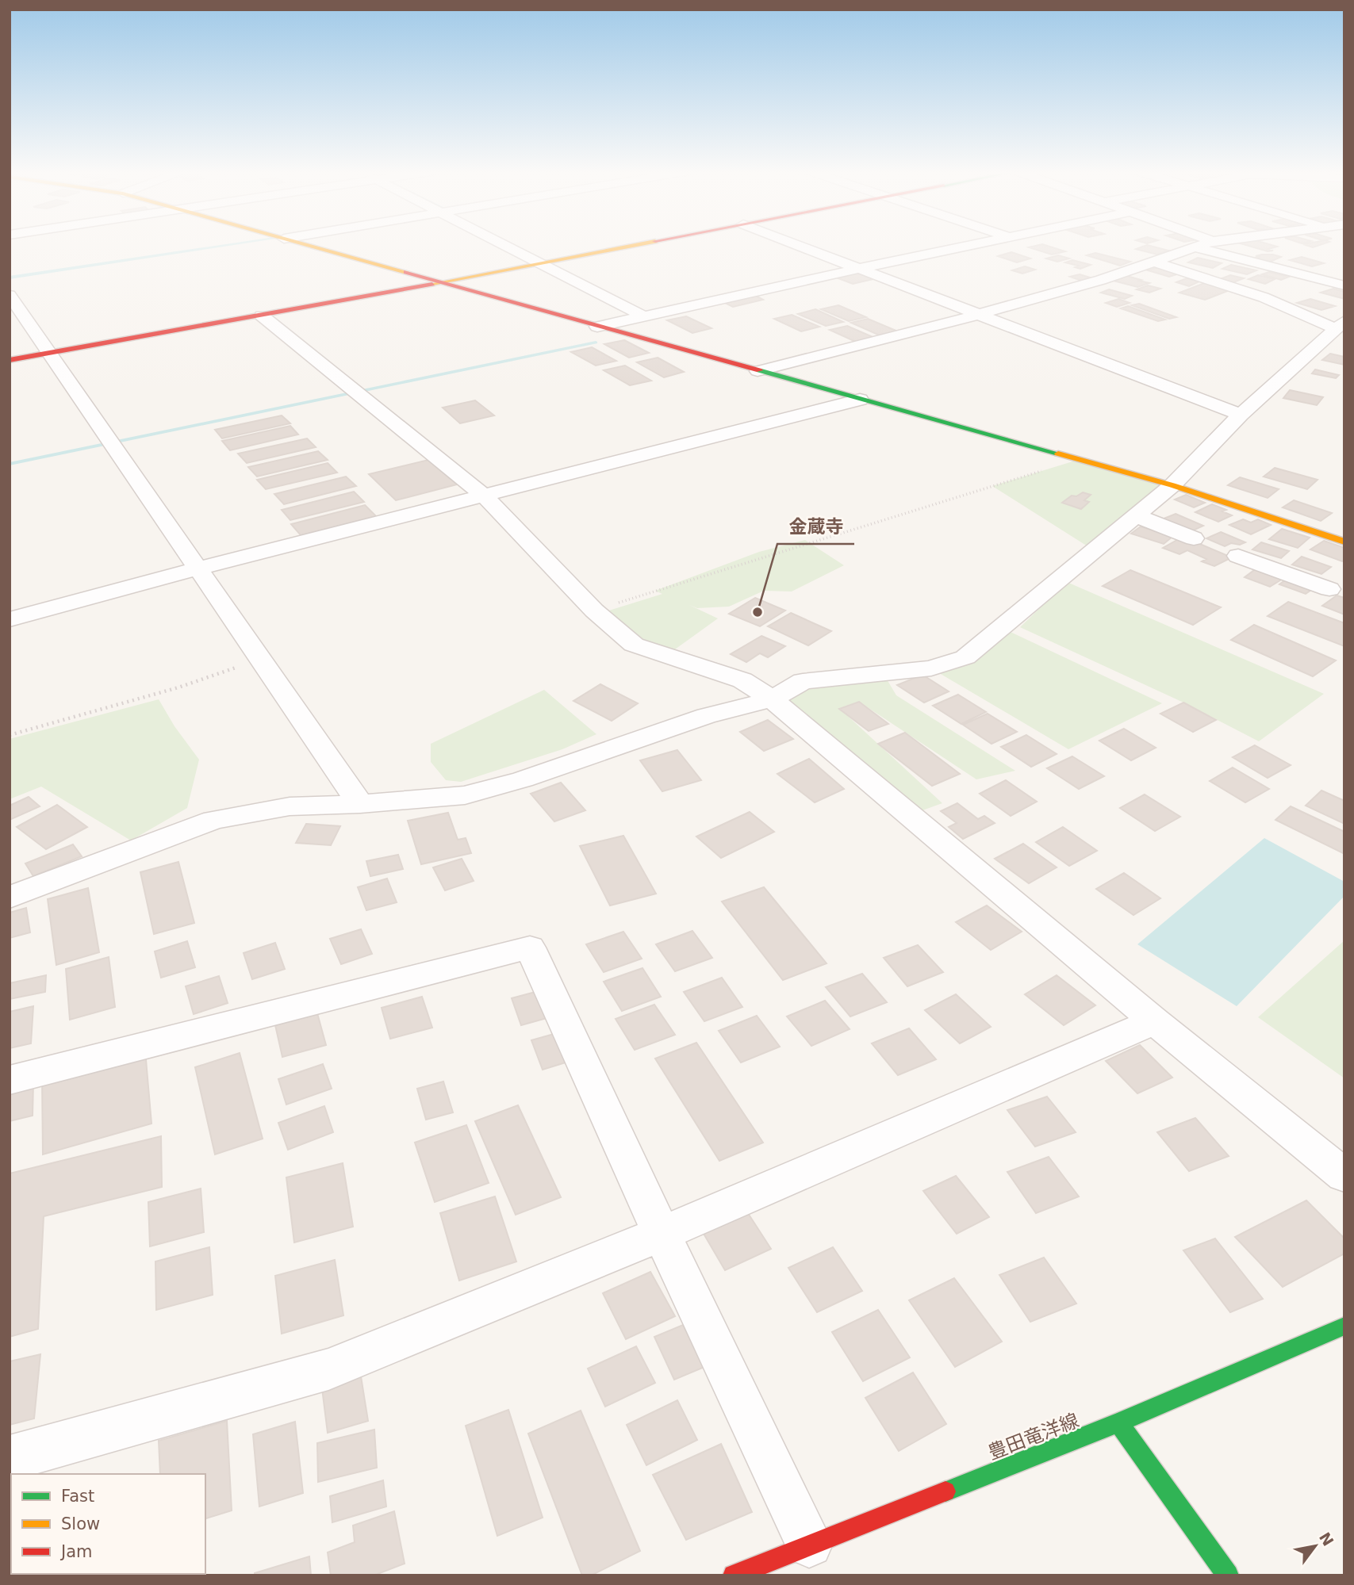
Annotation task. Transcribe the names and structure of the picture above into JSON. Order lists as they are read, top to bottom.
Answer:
{
  "streets": {
    "street": ["豊田竜洋線"]
  },
  "places": ["金蔵寺"],
  "legend": ["Fast", "Slow", "Jam"],
  "north": "top right"
}
